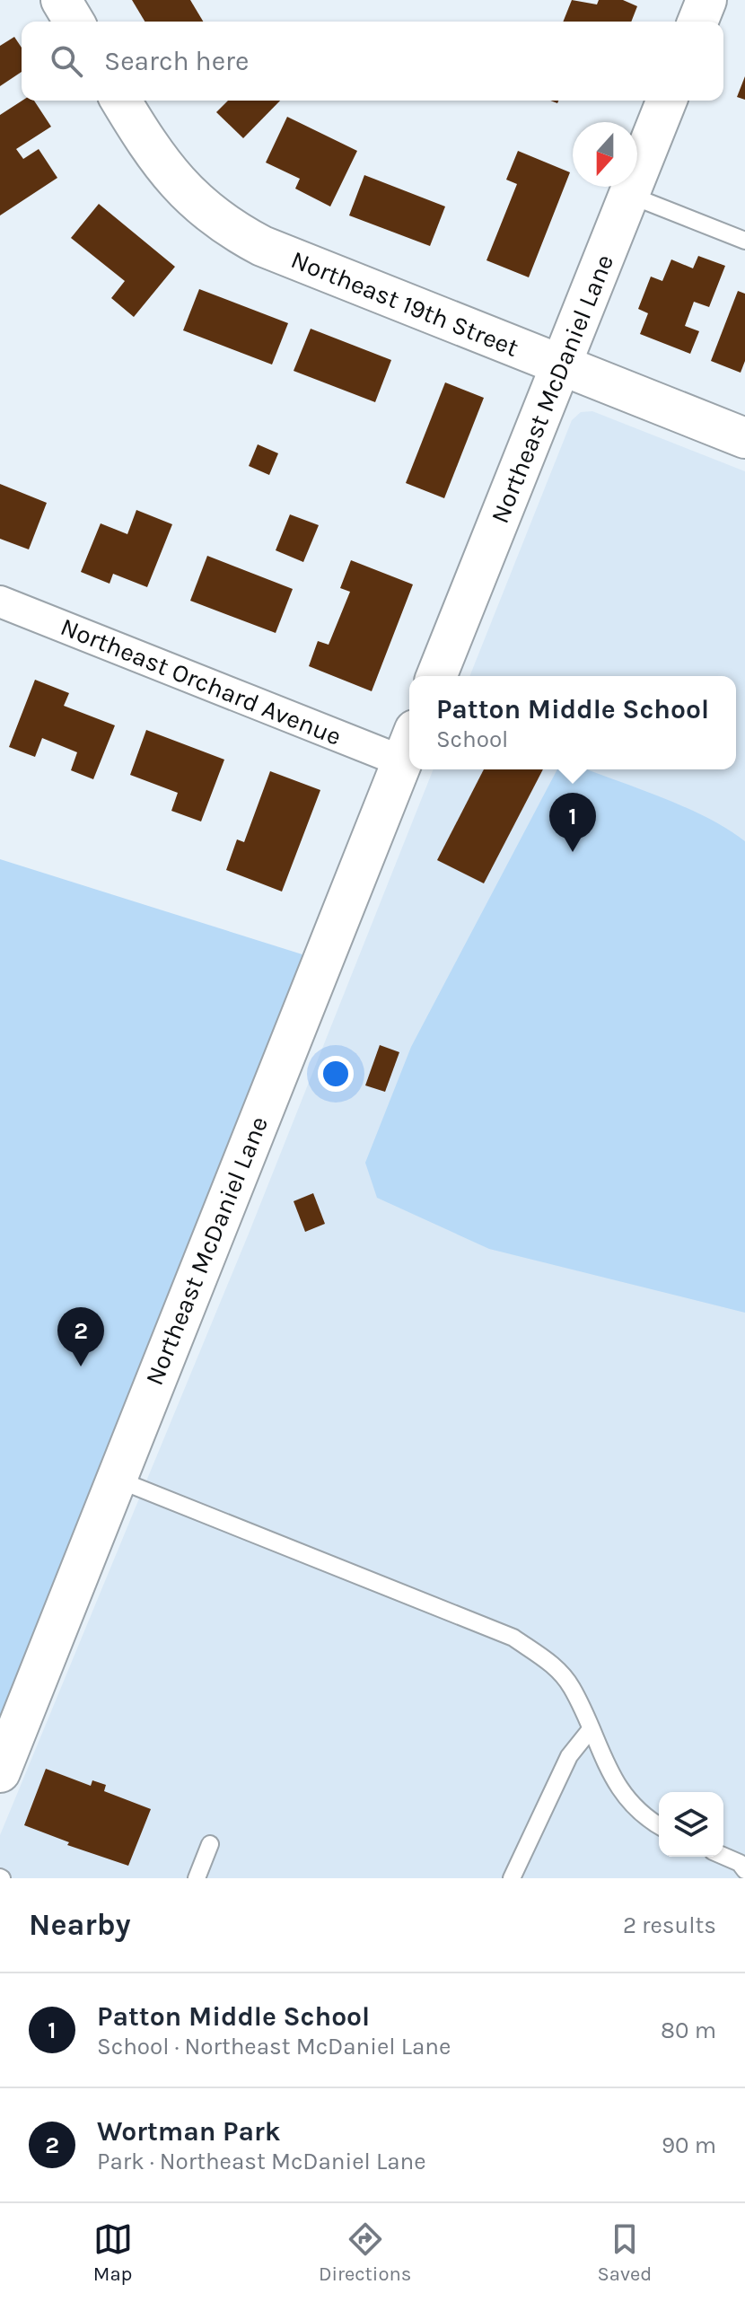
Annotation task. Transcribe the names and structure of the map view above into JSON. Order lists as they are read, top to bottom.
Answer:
{
  "streets": {
    "street": ["Northeast 19th Street", "Northeast McDaniel Lane", "Northeast Orchard Avenue"]
  },
  "crossings": [
    ["Northeast 19th Street", "Northeast McDaniel Lane"],
    ["Northeast McDaniel Lane", "Northeast Orchard Avenue"]
  ],
  "north": "bottom",
  "page": {
    "search": "Search here",
    "popup": ["Patton Middle School", "School"],
    "pins": ["1", "2"],
    "heading": ["Nearby", "2 results"],
    "list": [
      {
        "mark": "1",
        "name": "Patton Middle School",
        "note": "School · Northeast McDaniel Lane",
        "value": "80 m"
      },
      {
        "mark": "2",
        "name": "Wortman Park",
        "note": "Park · Northeast McDaniel Lane",
        "value": "90 m"
      }
    ],
    "nav": ["Map", "Directions", "Saved"]
  }
}
